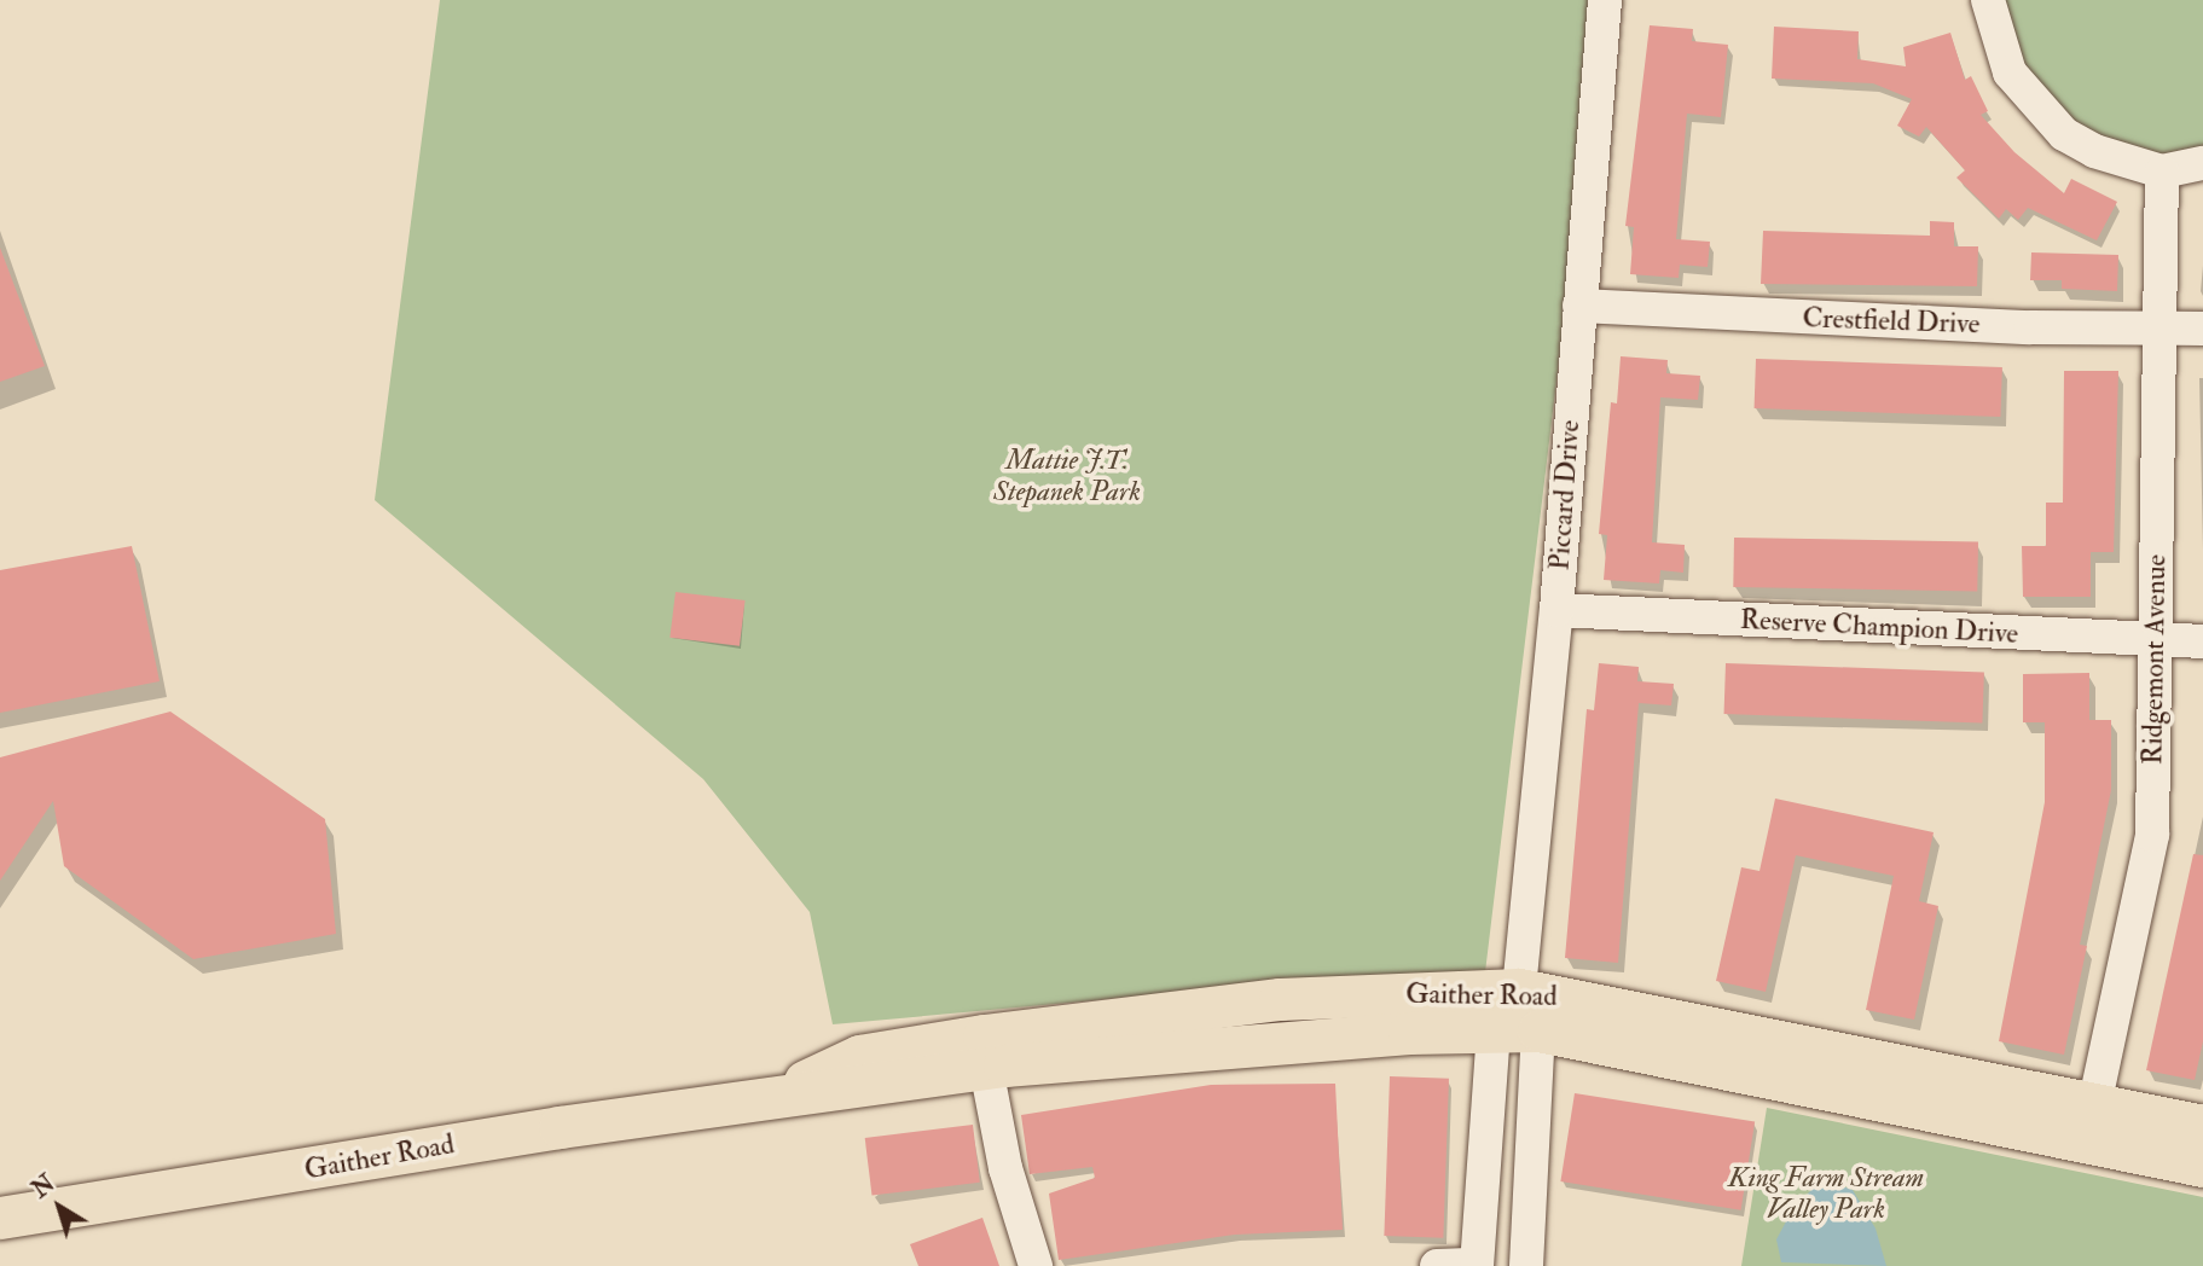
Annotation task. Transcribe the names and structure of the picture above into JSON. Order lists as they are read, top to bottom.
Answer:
{
  "streets": {
    "main road": ["Gaither Road"],
    "street": [
      "Crestfield Drive",
      "Piccard Drive",
      "Reserve Champion Drive",
      "Ridgemont Avenue"
    ]
  },
  "crossings": [
    ["Crestfield Drive", "Piccard Drive"],
    ["Crestfield Drive", "Ridgemont Avenue"],
    ["Piccard Drive", "Reserve Champion Drive"],
    ["Piccard Drive", "Gaither Road"],
    ["Reserve Champion Drive", "Ridgemont Avenue"],
    ["Ridgemont Avenue", "Gaither Road"]
  ],
  "parks": ["Mattie J.T. Stepanek Park", "King Farm Stream Valley Park"],
  "north": "top left"
}
